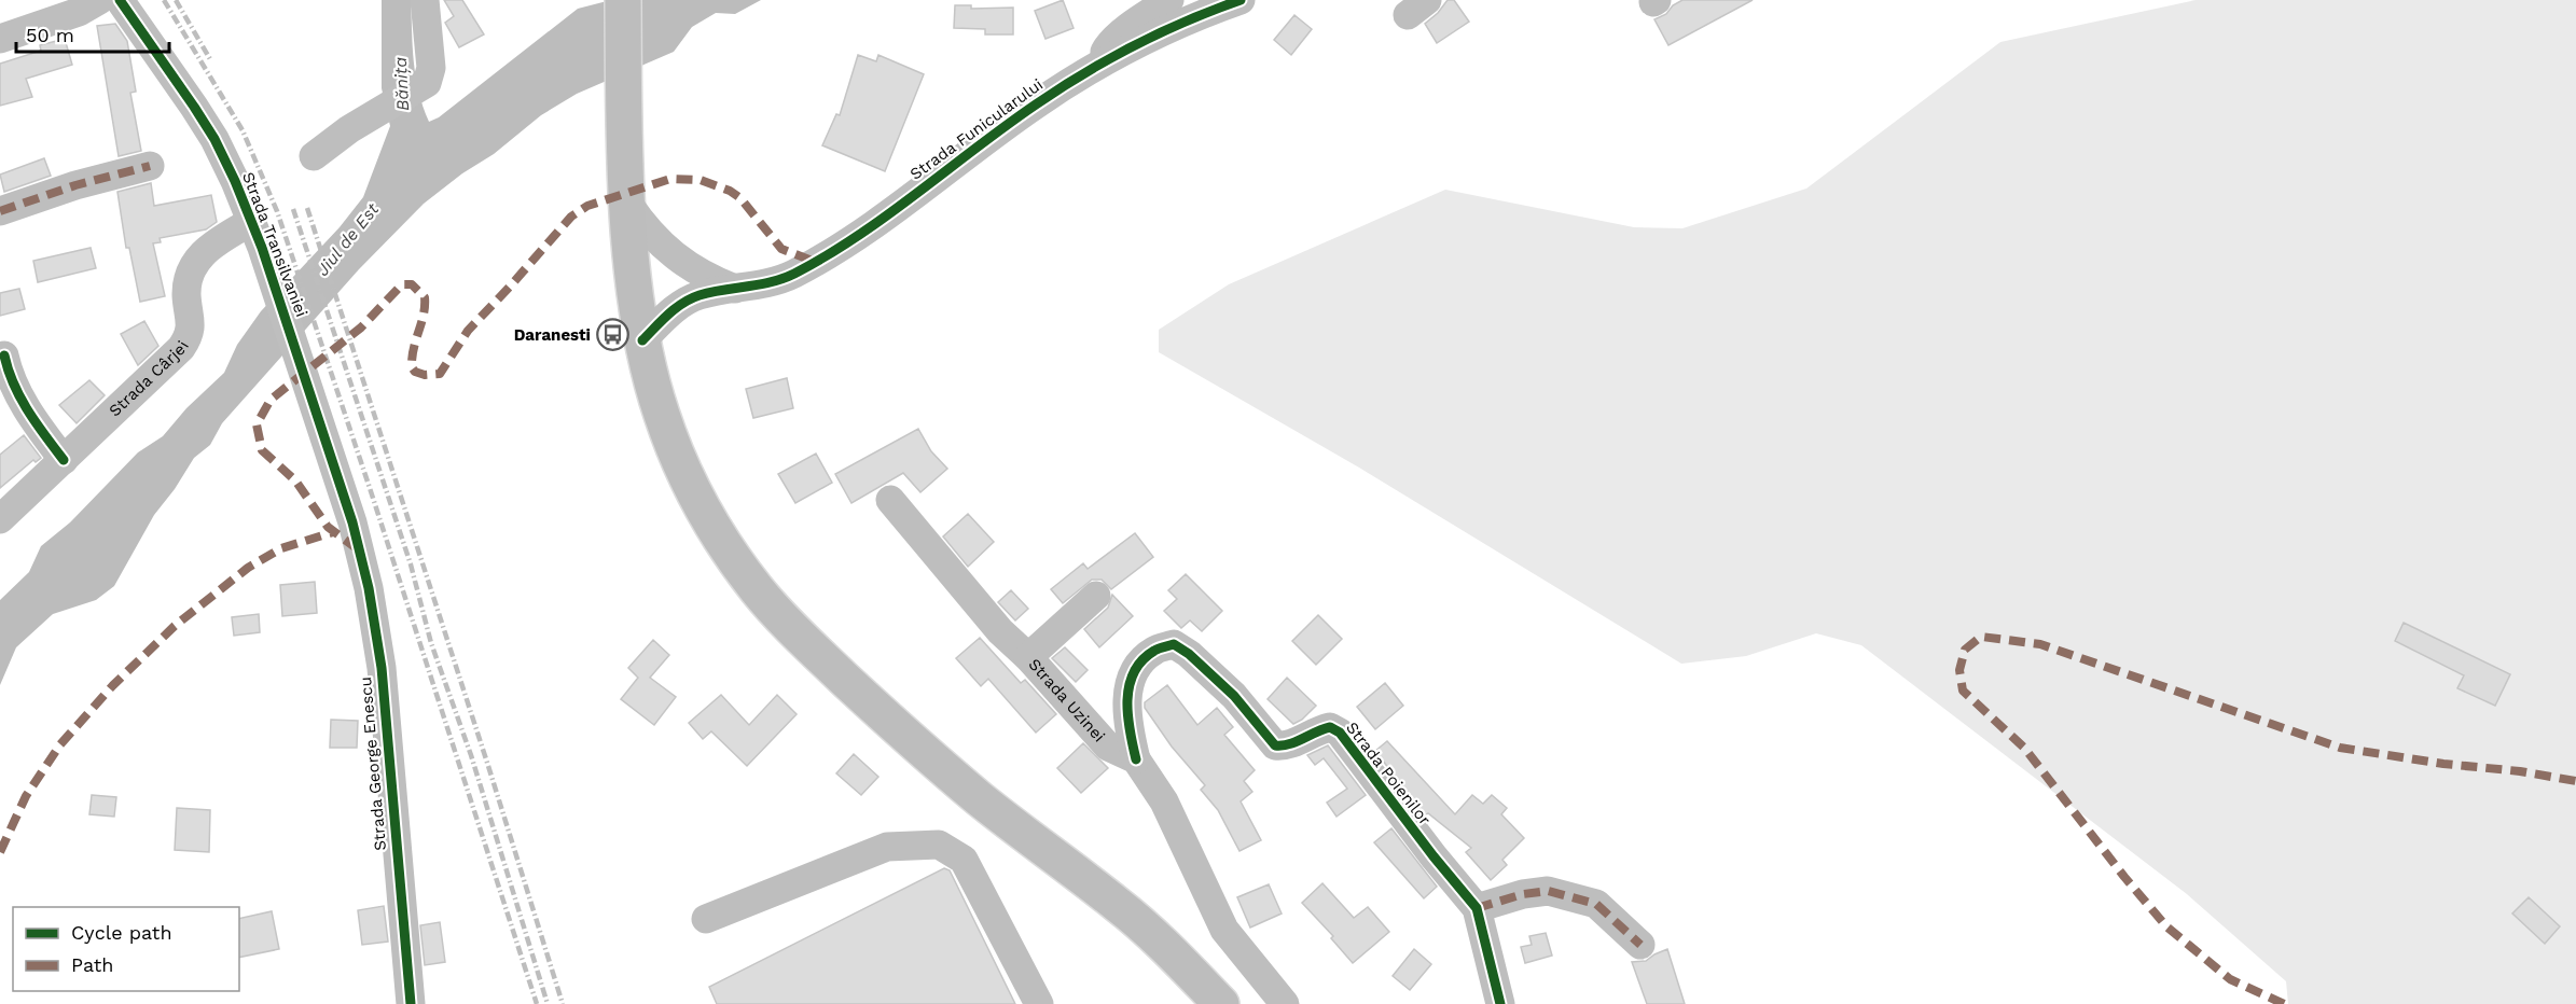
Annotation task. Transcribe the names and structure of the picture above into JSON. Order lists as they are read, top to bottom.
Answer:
{
  "streets": {
    "street": [
      "Strada Funicularului",
      "Strada Transilvaniei",
      "Strada Cârjei",
      "Strada Uzinei",
      "Strada George Enescu",
      "Strada Poienilor"
    ]
  },
  "crossings": [
    ["Strada Transilvaniei", "Strada Cârjei"],
    ["Strada Transilvaniei", "Strada George Enescu"],
    ["Strada Uzinei", "Strada Poienilor"]
  ],
  "water": ["Bănița", "Jiul de Est"],
  "places": {
    "bus stop": ["Daranesti"]
  },
  "legend": ["Cycle path", "Path"],
  "scale_bar": "50 m"
}
